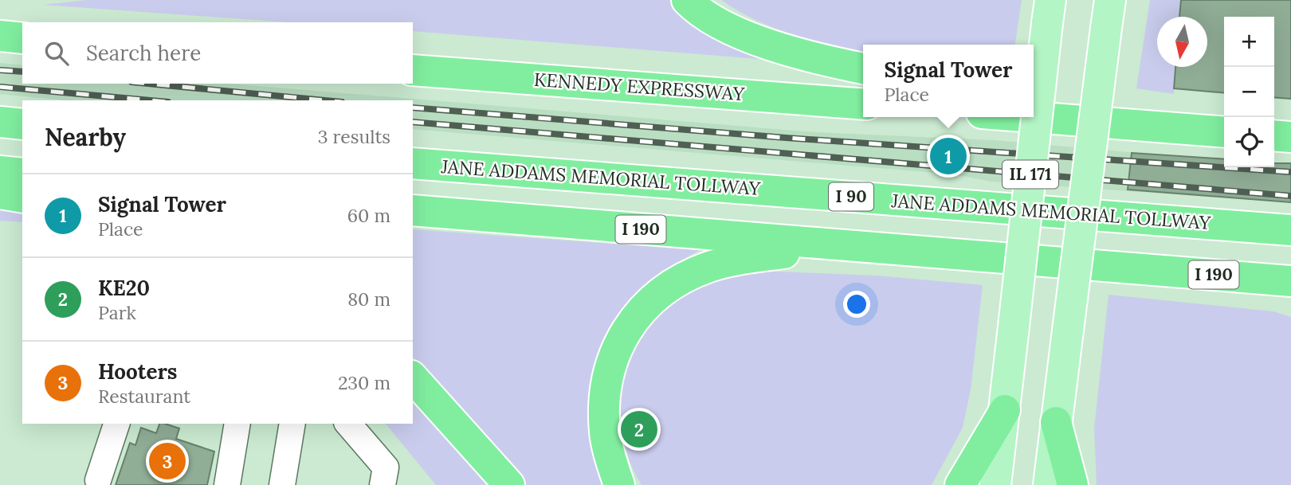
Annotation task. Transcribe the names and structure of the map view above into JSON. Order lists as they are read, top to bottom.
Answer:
{
  "streets": {
    "highway": [
      "KENNEDY EXPRESSWAY",
      "JANE ADDAMS MEMORIAL TOLLWAY",
      "I 90",
      "I 190"
    ],
    "main road": ["IL 171"]
  },
  "north": "bottom",
  "page": {
    "map_buttons": ["+", "−"],
    "search": "Search here",
    "popup": ["Signal Tower", "Place"],
    "heading": ["Nearby", "3 results"],
    "pins": ["1", "2", "3"],
    "list": [
      {
        "mark": "1",
        "name": "Signal Tower",
        "note": "Place",
        "value": "60 m"
      },
      {
        "mark": "2",
        "name": "KE20",
        "note": "Park",
        "value": "80 m"
      },
      {
        "mark": "3",
        "name": "Hooters",
        "note": "Restaurant",
        "value": "230 m"
      }
    ]
  }
}
